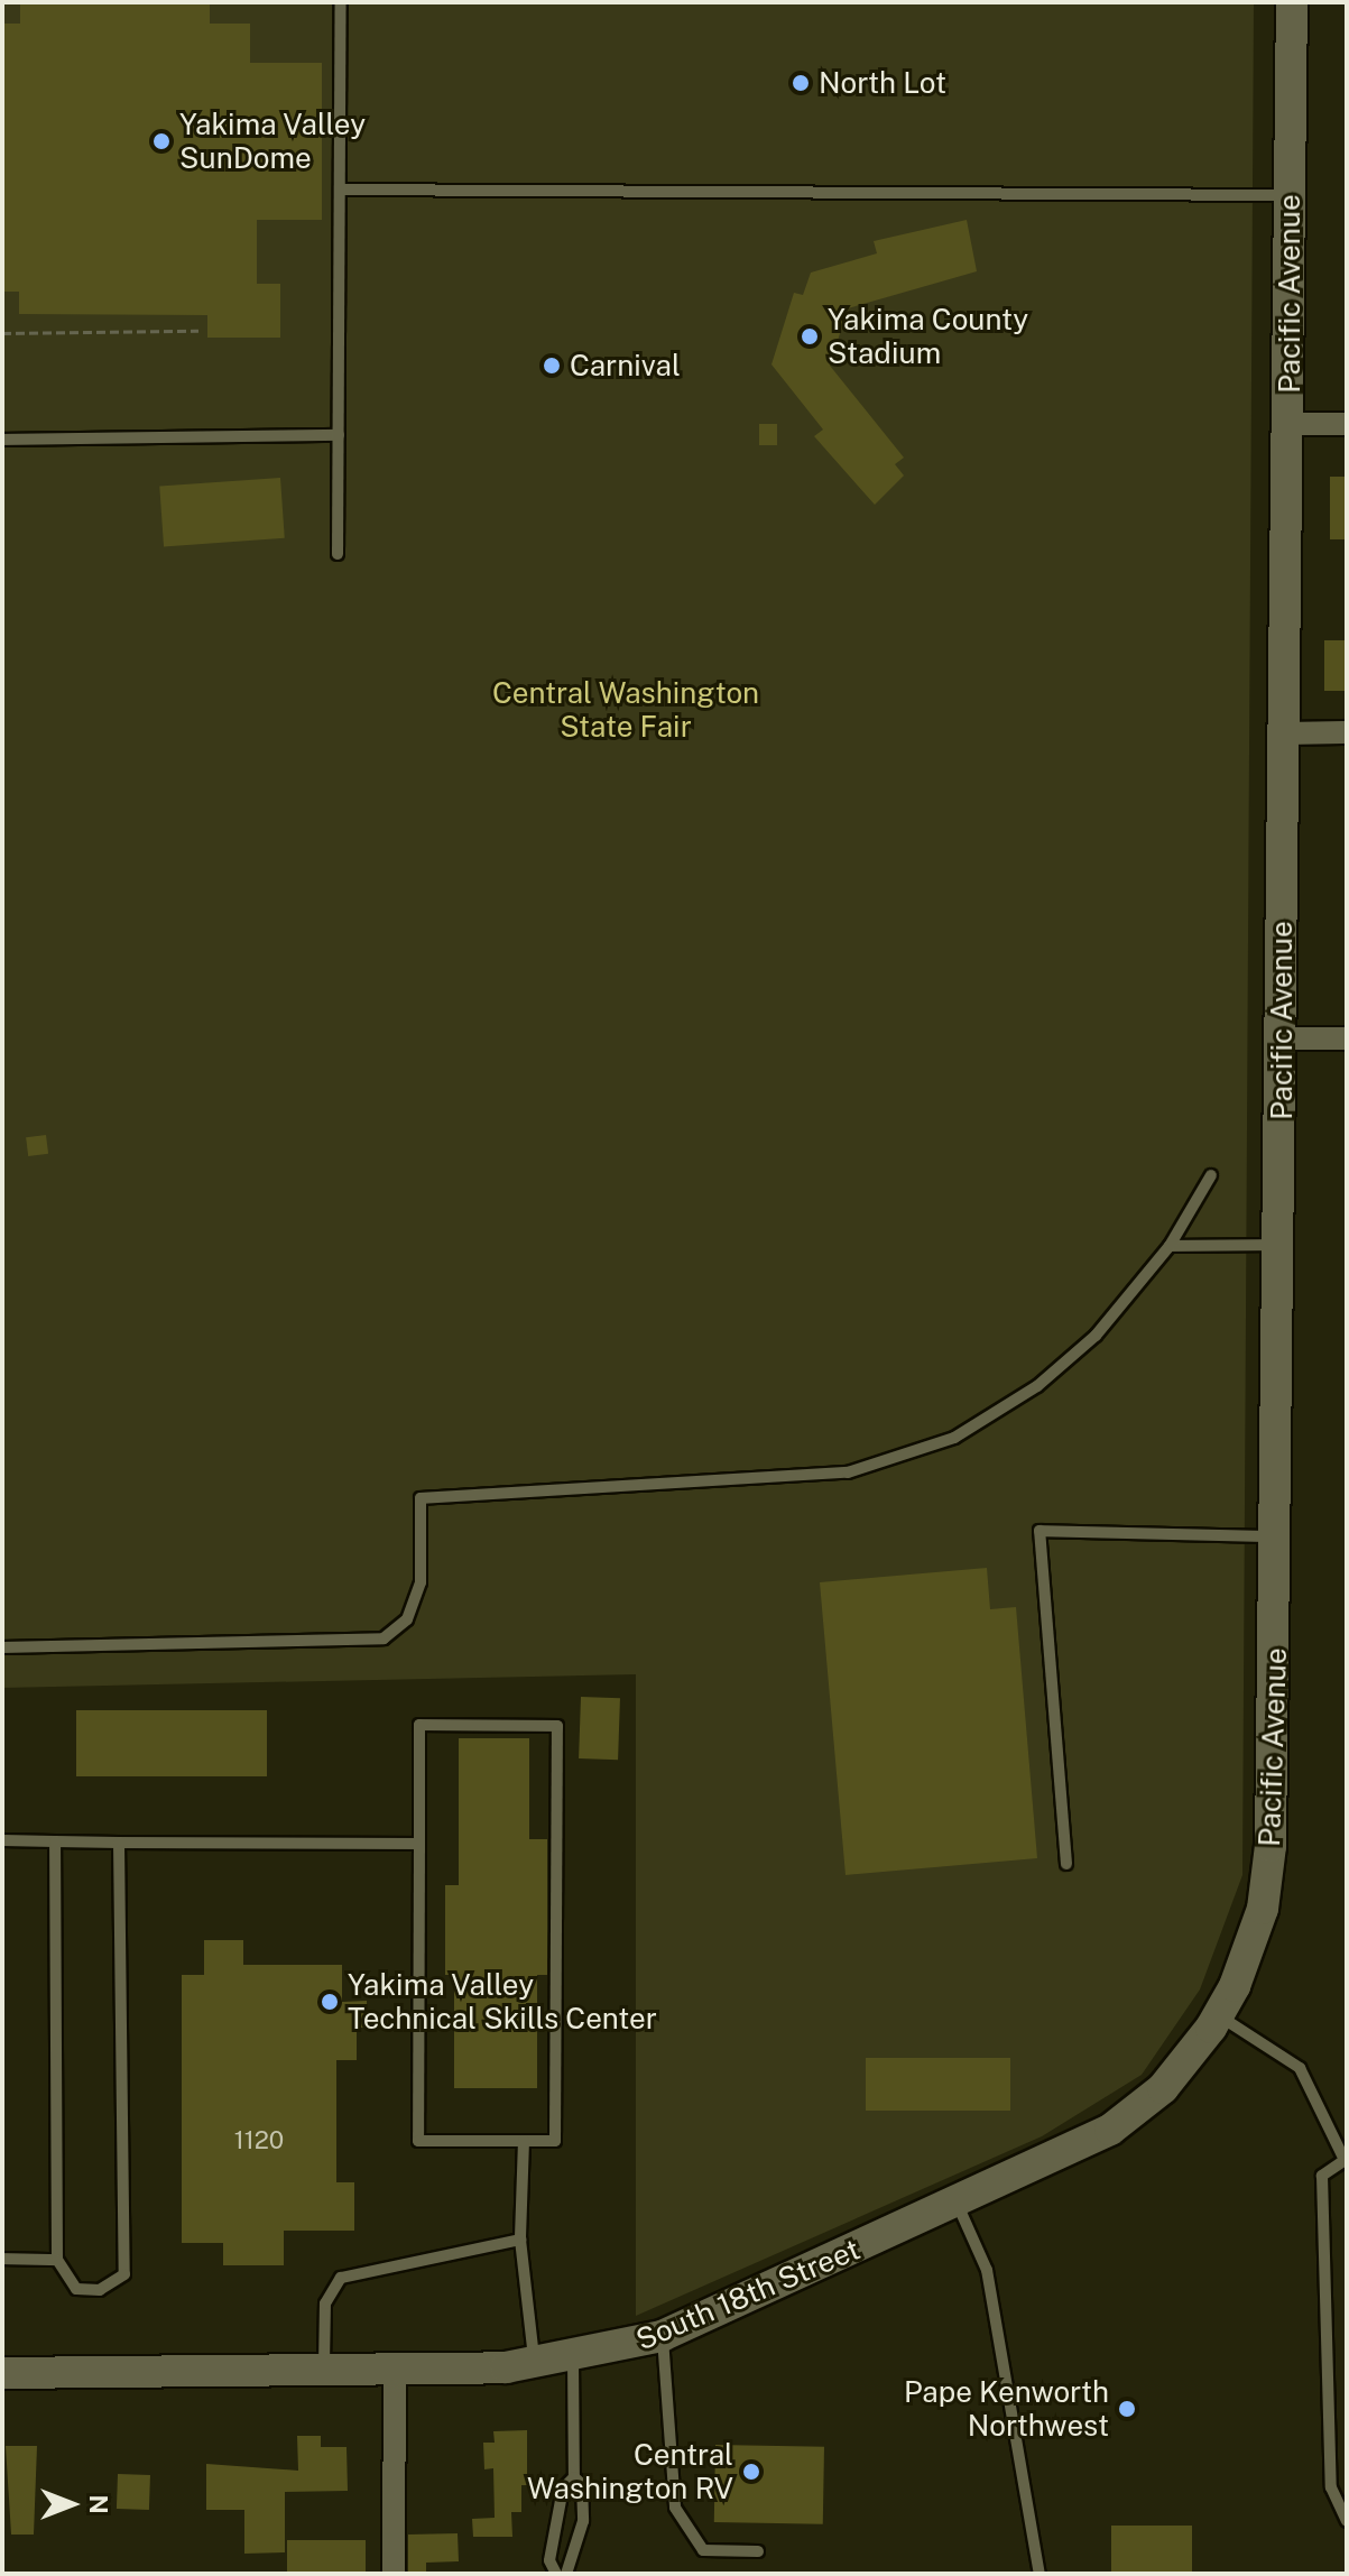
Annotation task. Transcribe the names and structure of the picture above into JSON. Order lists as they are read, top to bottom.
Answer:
{
  "streets": {
    "street": ["Pacific Avenue", "South 18th Street"]
  },
  "crossings": [
    ["Pacific Avenue", "South 18th Street"]
  ],
  "parks": ["Central Washington State Fair"],
  "places": [
    "North Lot",
    "Yakima Valley SunDome",
    "Yakima County Stadium",
    "Carnival",
    "Yakima Valley Technical Skills Center",
    "Pape Kenworth Northwest",
    "Central Washington RV"
  ],
  "house_numbers": ["1120"],
  "north": "right"
}
